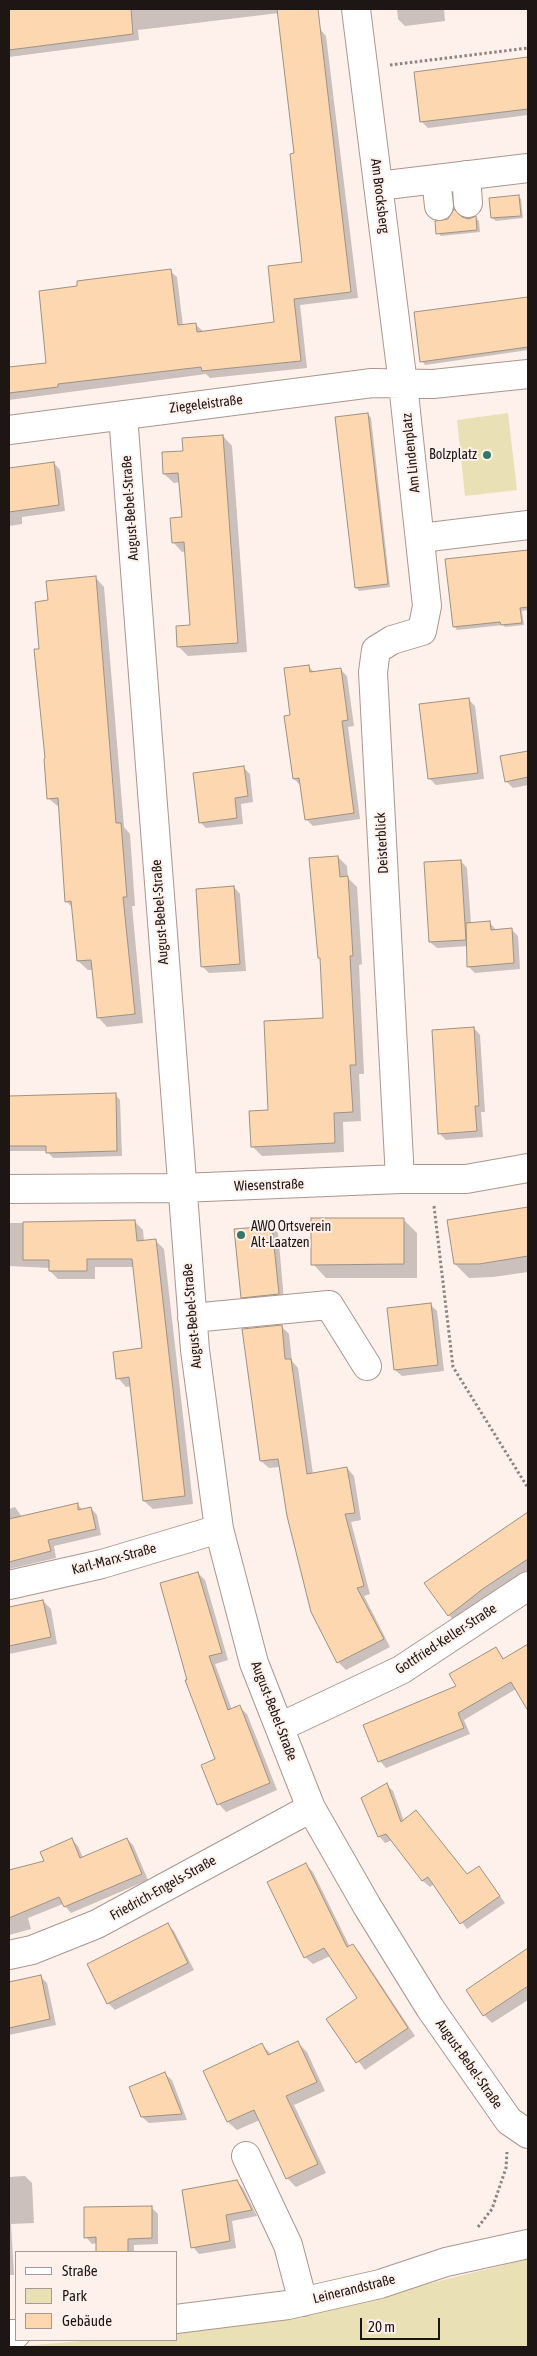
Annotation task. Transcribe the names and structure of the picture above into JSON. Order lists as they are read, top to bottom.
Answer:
{
  "streets": {
    "street": [
      "Am Brocksberg",
      "Ziegeleistraße",
      "Am Lindenplatz",
      "August-Bebel-Straße",
      "Deisterblick",
      "Wiesenstraße",
      "Karl-Marx-Straße",
      "Gottfried-Keller-Straße",
      "Friedrich-Engels-Straße",
      "Leinerandstraße"
    ]
  },
  "crossings": [
    ["Am Brocksberg", "Ziegeleistraße"],
    ["Am Brocksberg", "Am Lindenplatz"],
    ["Ziegeleistraße", "Am Lindenplatz"],
    ["Ziegeleistraße", "August-Bebel-Straße"],
    ["Am Lindenplatz", "Deisterblick"],
    ["August-Bebel-Straße", "Wiesenstraße"],
    ["August-Bebel-Straße", "Karl-Marx-Straße"],
    ["August-Bebel-Straße", "Gottfried-Keller-Straße"],
    ["August-Bebel-Straße", "Friedrich-Engels-Straße"],
    ["Deisterblick", "Wiesenstraße"]
  ],
  "places": ["Bolzplatz", "AWO Ortsverein Alt-Laatzen"],
  "legend": ["Straße", "Park", "Gebäude"],
  "scale_bar": "20 m"
}
